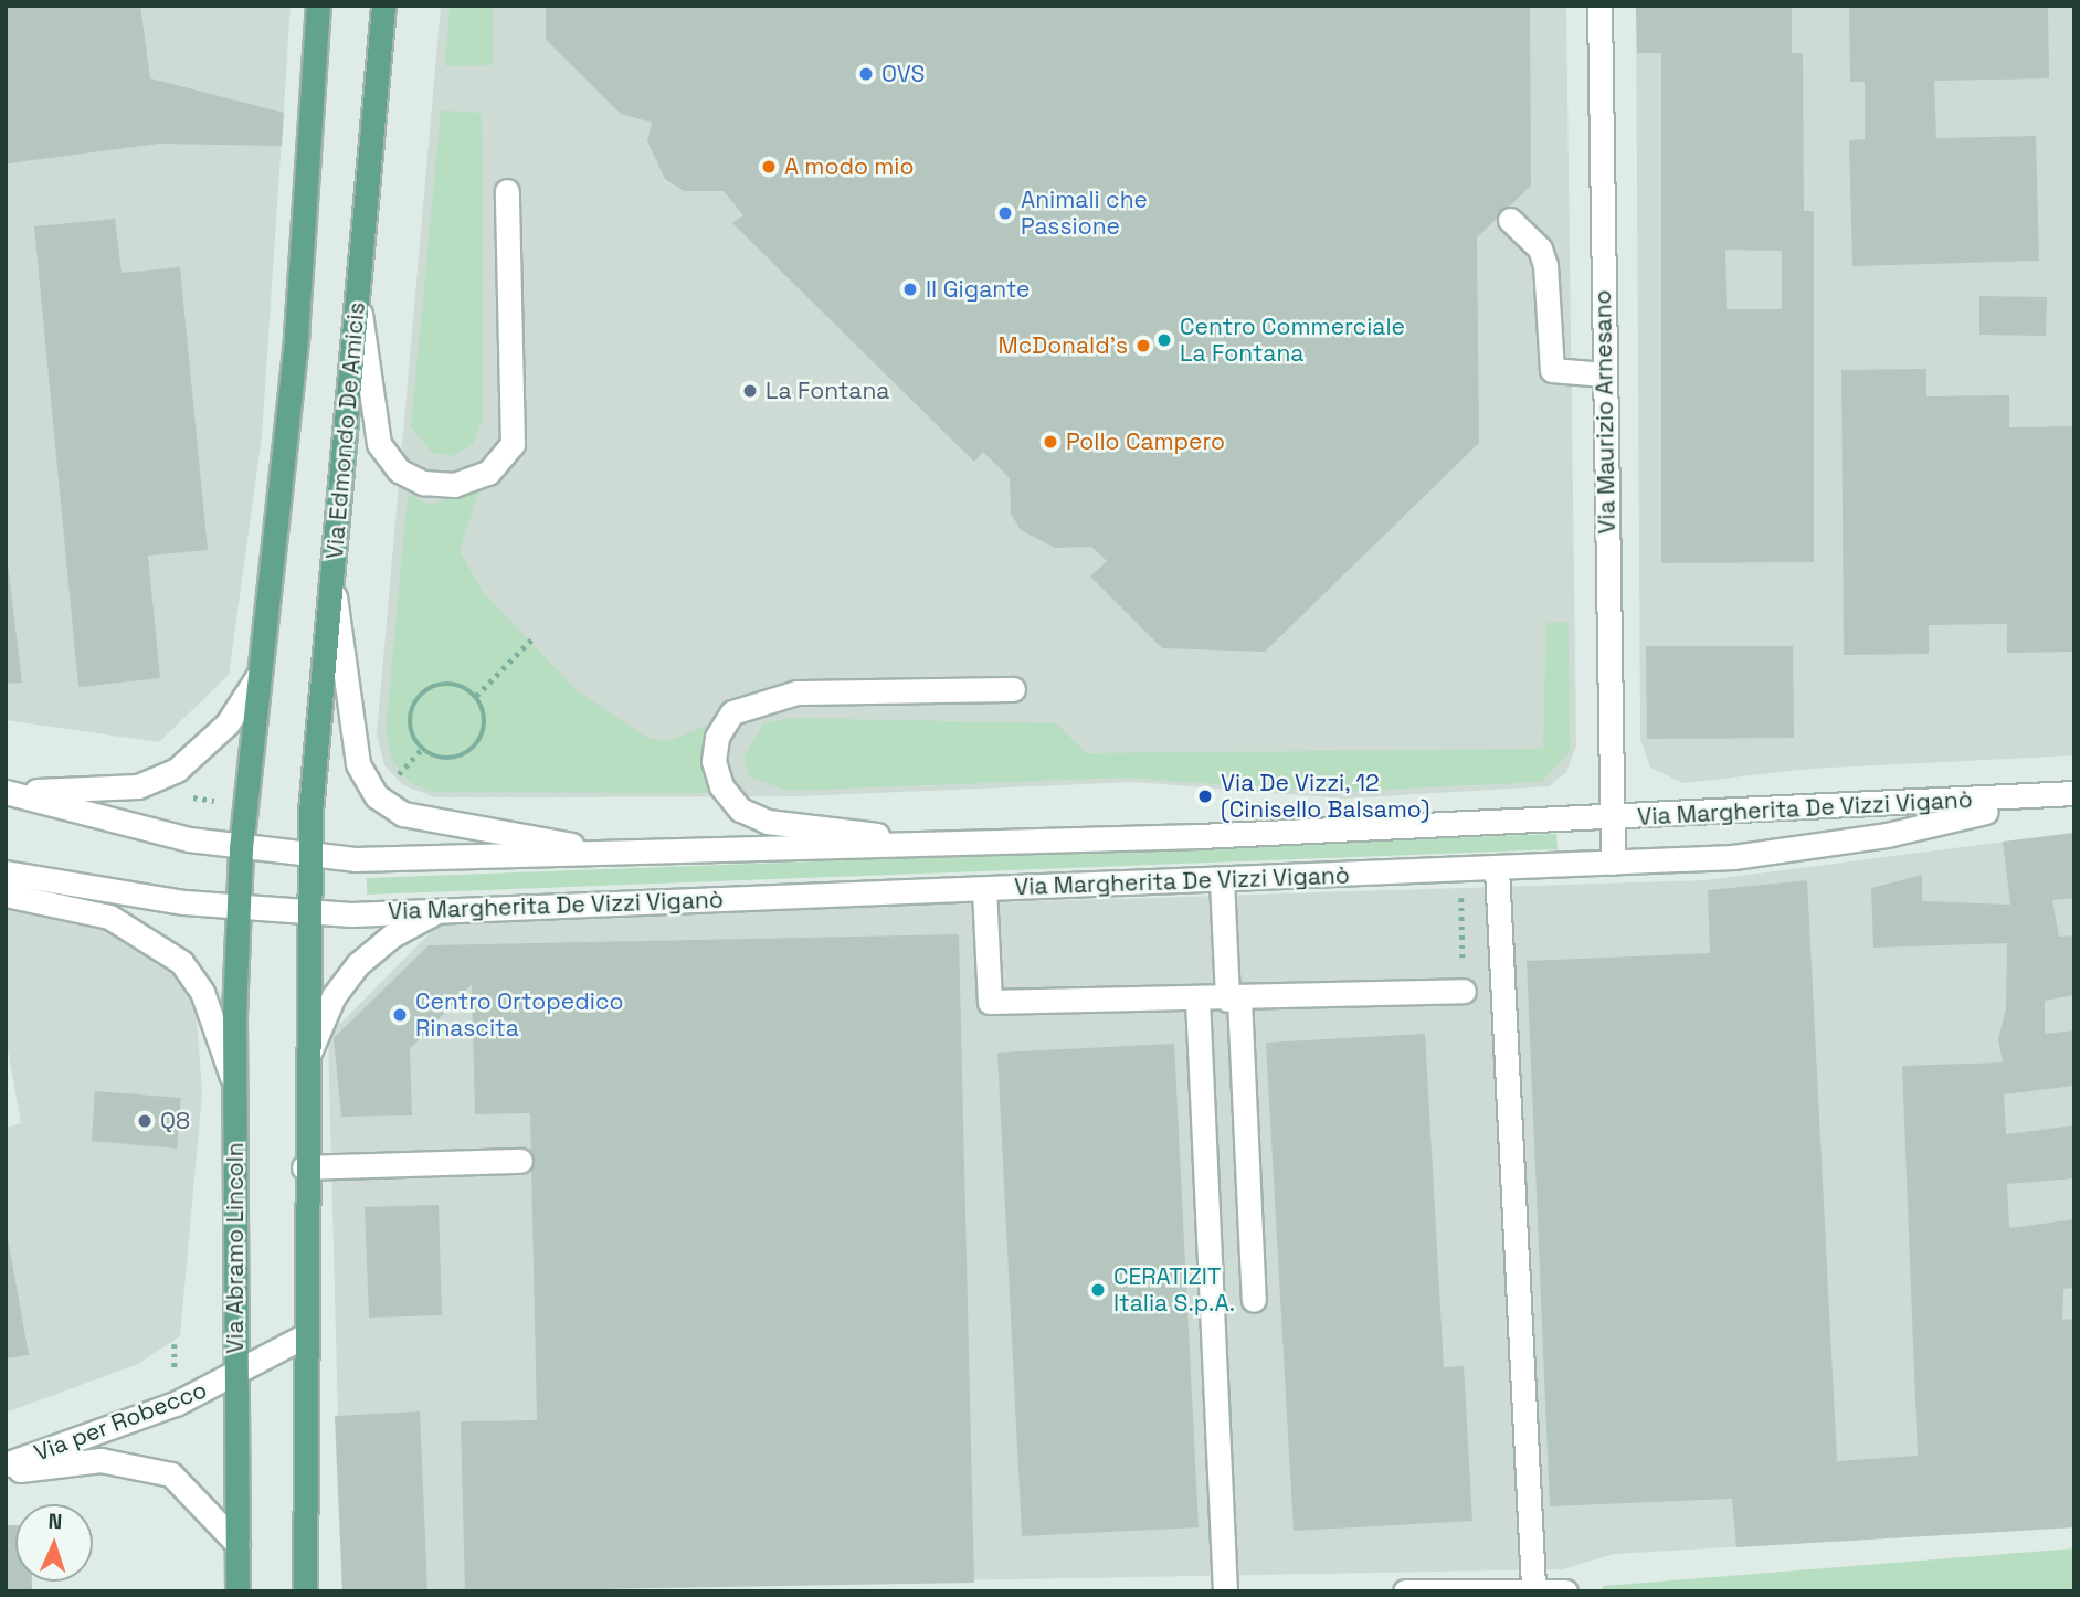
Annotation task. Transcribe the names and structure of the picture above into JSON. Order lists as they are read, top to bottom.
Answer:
{
  "streets": {
    "main road": ["Via Edmondo De Amicis", "Via Abramo Lincoln"],
    "street": ["Via Maurizio Arnesano", "Via Margherita De Vizzi Viganò", "Via per Robecco"]
  },
  "crossings": [
    ["Via Maurizio Arnesano", "Via Margherita De Vizzi Viganò"],
    ["Via Edmondo De Amicis", "Via Margherita De Vizzi Viganò"],
    ["Via Margherita De Vizzi Viganò", "Via Abramo Lincoln"],
    ["Via Abramo Lincoln", "Via per Robecco"]
  ],
  "places": [
    "OVS",
    "A modo mio",
    "Animali che Passione",
    "Il Gigante",
    "Centro Commerciale La Fontana",
    "McDonald's",
    "La Fontana",
    "Pollo Campero",
    "Via De Vizzi, 12 (Cinisello Balsamo)",
    "Centro Ortopedico Rinascita",
    "Q8",
    "CERATIZIT Italia S.p.A."
  ],
  "north": "top"
}
